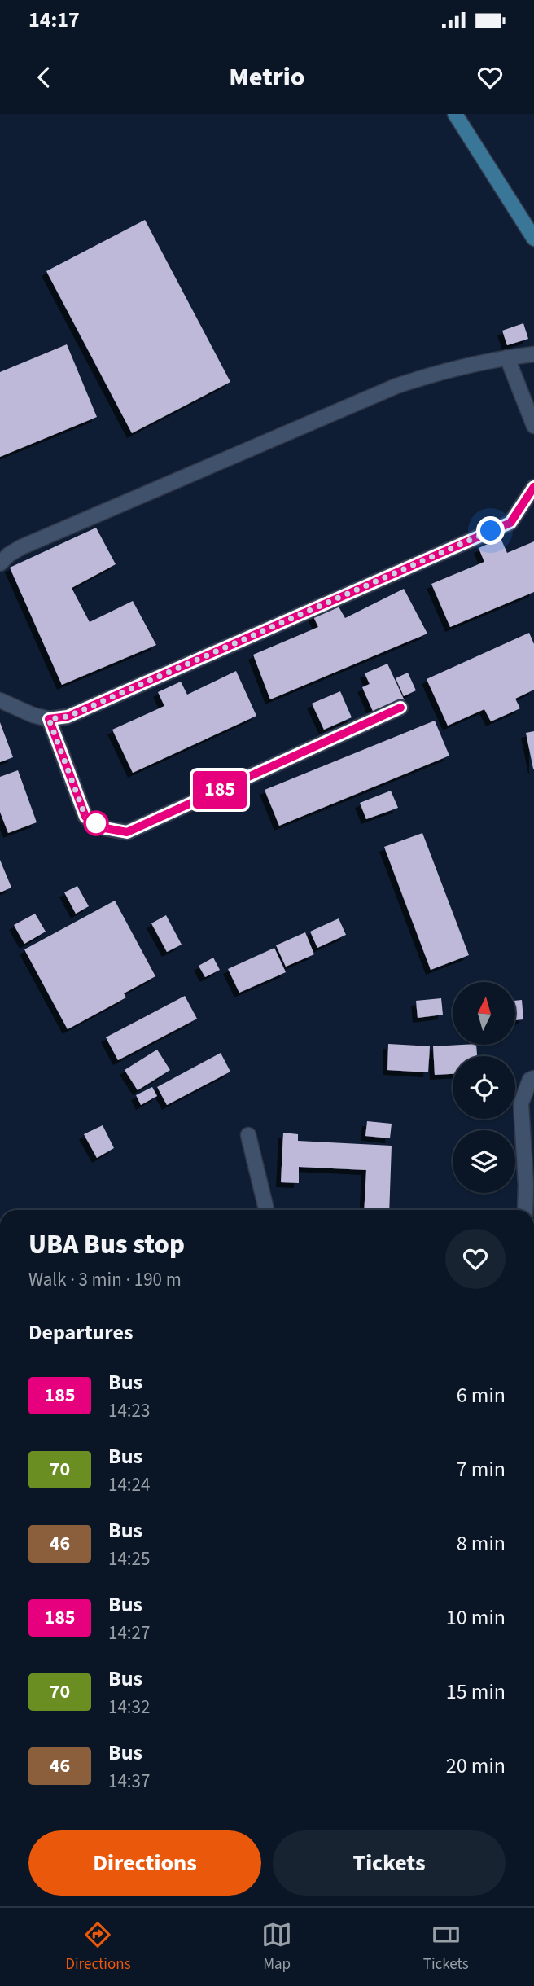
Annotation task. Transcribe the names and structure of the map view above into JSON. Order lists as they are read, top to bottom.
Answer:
{
  "lines": ["bus line 185"],
  "north": "top",
  "page": {
    "status": "14:17",
    "header": "Metrio",
    "on_map": "185",
    "heading": [
      ["UBA Bus stop", "Walk · 3 min · 190 m"],
      "Departures"
    ],
    "list": [
      {
        "mark": "185",
        "name": "Bus",
        "note": "14:23",
        "value": "6 min"
      },
      {
        "mark": "70",
        "name": "Bus",
        "note": "14:24",
        "value": "7 min"
      },
      {
        "mark": "46",
        "name": "Bus",
        "note": "14:25",
        "value": "8 min"
      },
      {
        "mark": "185",
        "name": "Bus",
        "note": "14:27",
        "value": "10 min"
      },
      {
        "mark": "70",
        "name": "Bus",
        "note": "14:32",
        "value": "15 min"
      },
      {
        "mark": "46",
        "name": "Bus",
        "note": "14:37",
        "value": "20 min"
      }
    ],
    "buttons": ["Directions", "Tickets"],
    "tabs": ["Directions", "Map", "Tickets"]
  }
}
